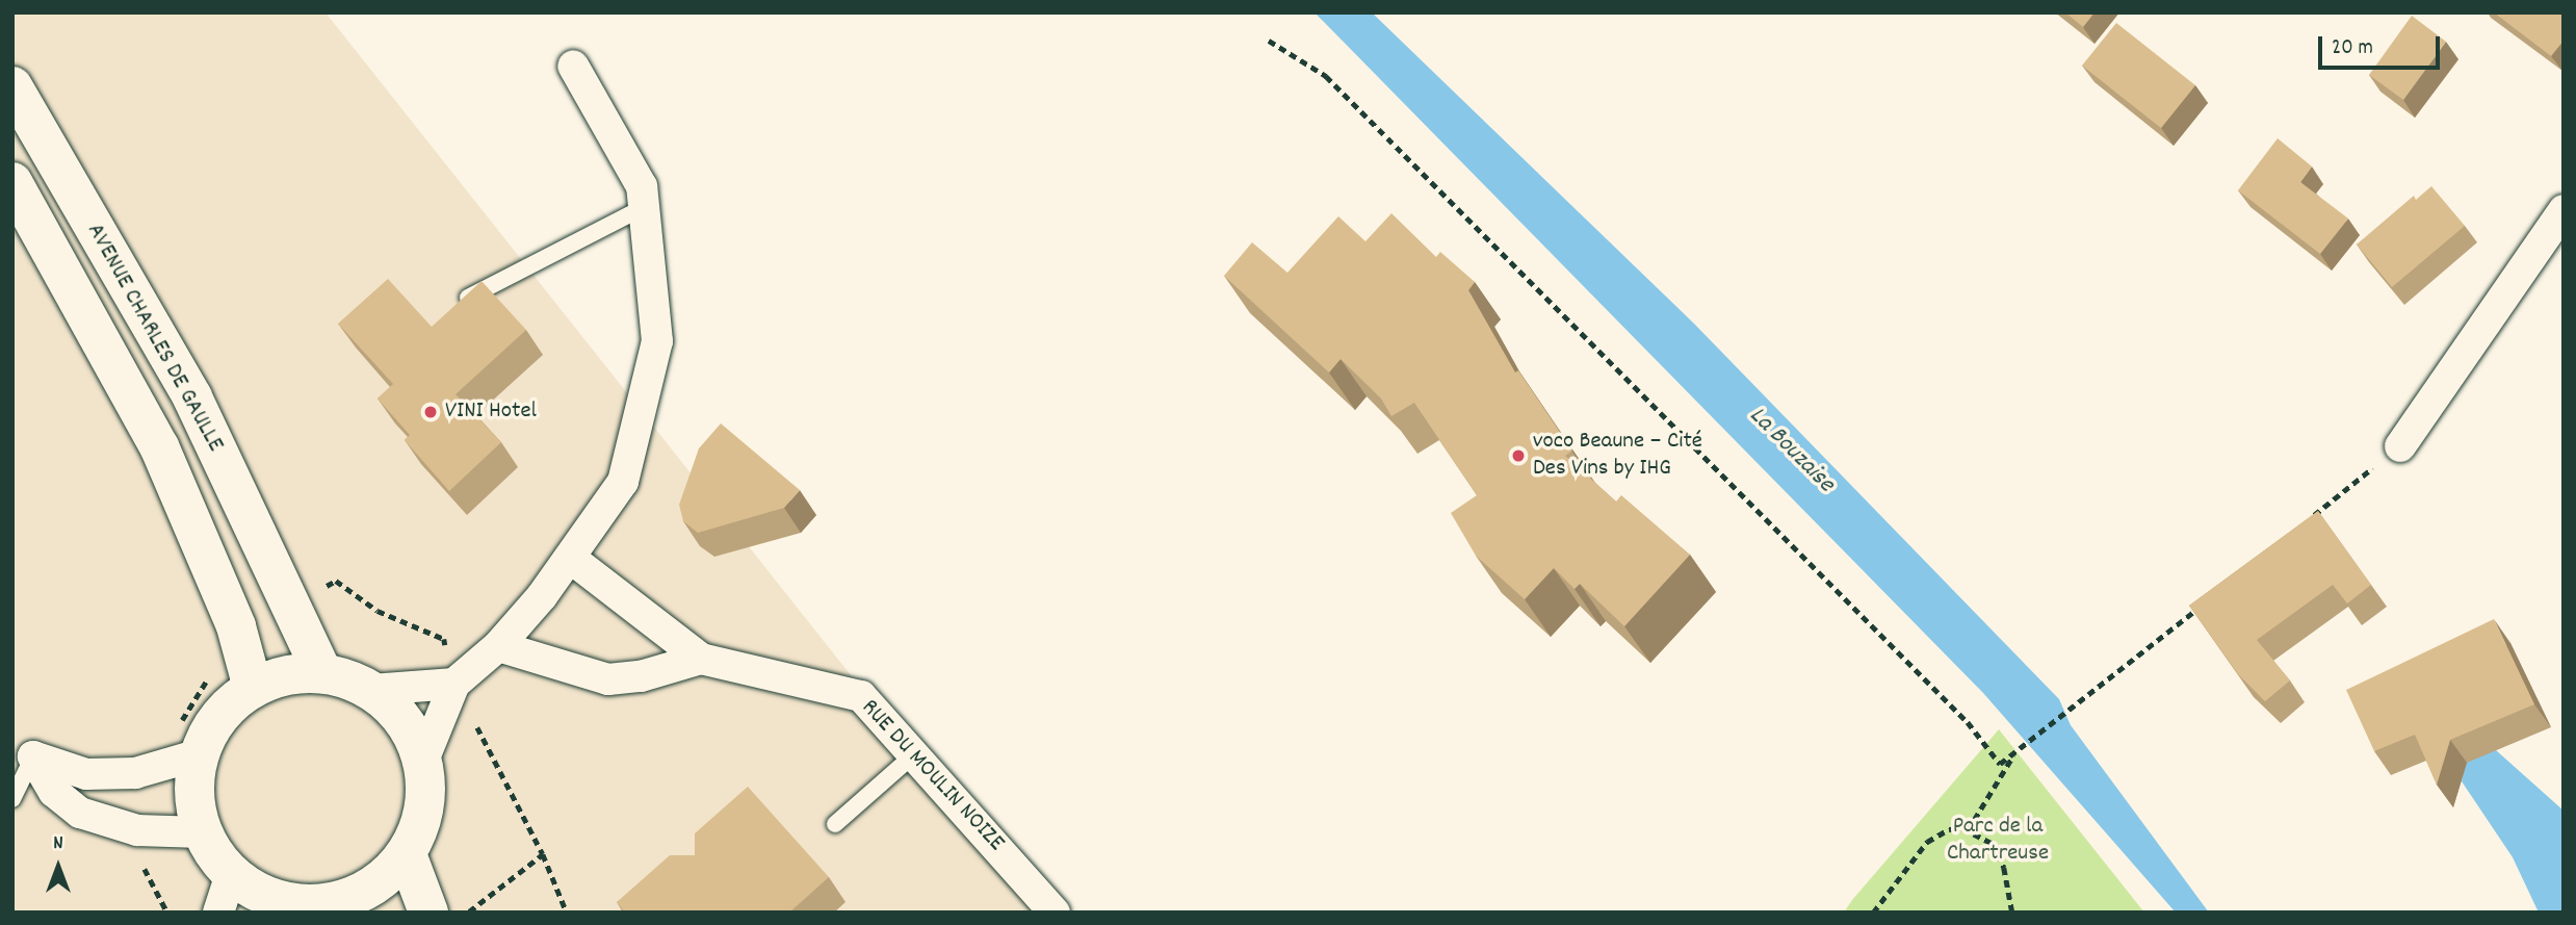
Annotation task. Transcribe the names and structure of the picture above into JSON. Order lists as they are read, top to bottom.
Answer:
{
  "streets": {
    "main road": ["AVENUE CHARLES DE GAULLE"],
    "street": ["RUE DU MOULIN NOIZE"]
  },
  "water": ["La Bouzaise"],
  "parks": ["Parc de la Chartreuse"],
  "places": ["VINI Hotel", "voco Beaune – Cité Des Vins by IHG"],
  "scale_bar": "20 m",
  "north": "top"
}
